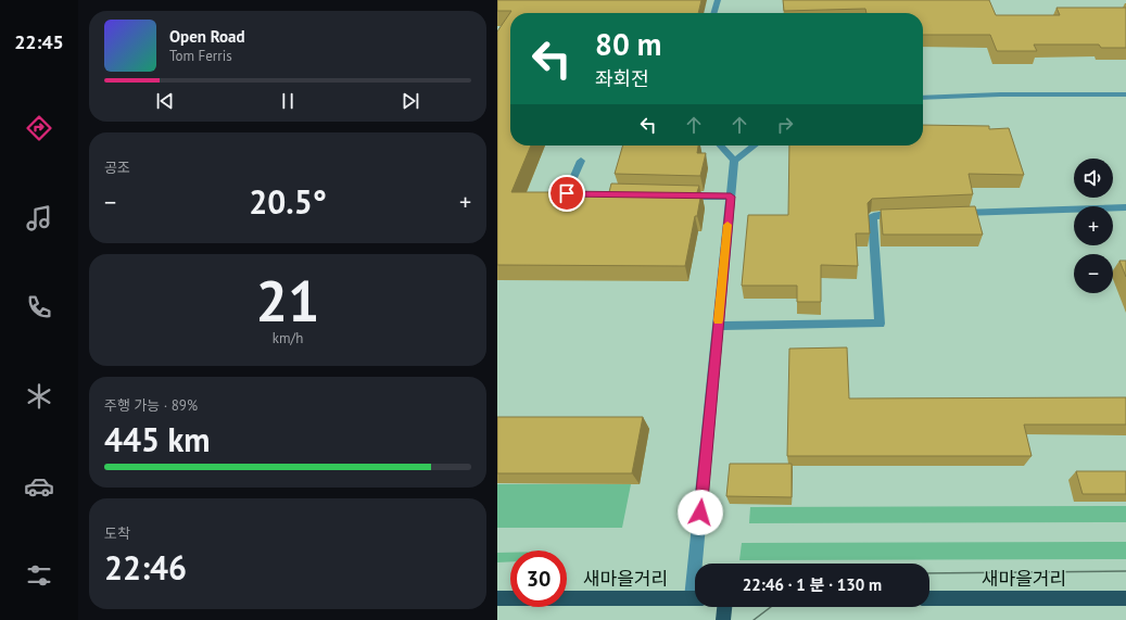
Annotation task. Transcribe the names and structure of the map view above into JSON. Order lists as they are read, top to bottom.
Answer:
{
  "streets": {
    "main road": ["새마을거리"]
  },
  "page": {
    "tabs": "22:45",
    "turn": ["80 m", "좌회전"],
    "song": ["Open Road", "Tom Ferris"],
    "tile": [
      "공조",
      ["21", "km/h"],
      ["주행 가능 · 89%", "445 km"],
      ["도착", "22:46"]
    ],
    "map_buttons": ["+", "−"],
    "heat": ["−", "20.5°", "+"],
    "limit": "30",
    "trip": "22:46 · 1 분 · 130 m"
  }
}
